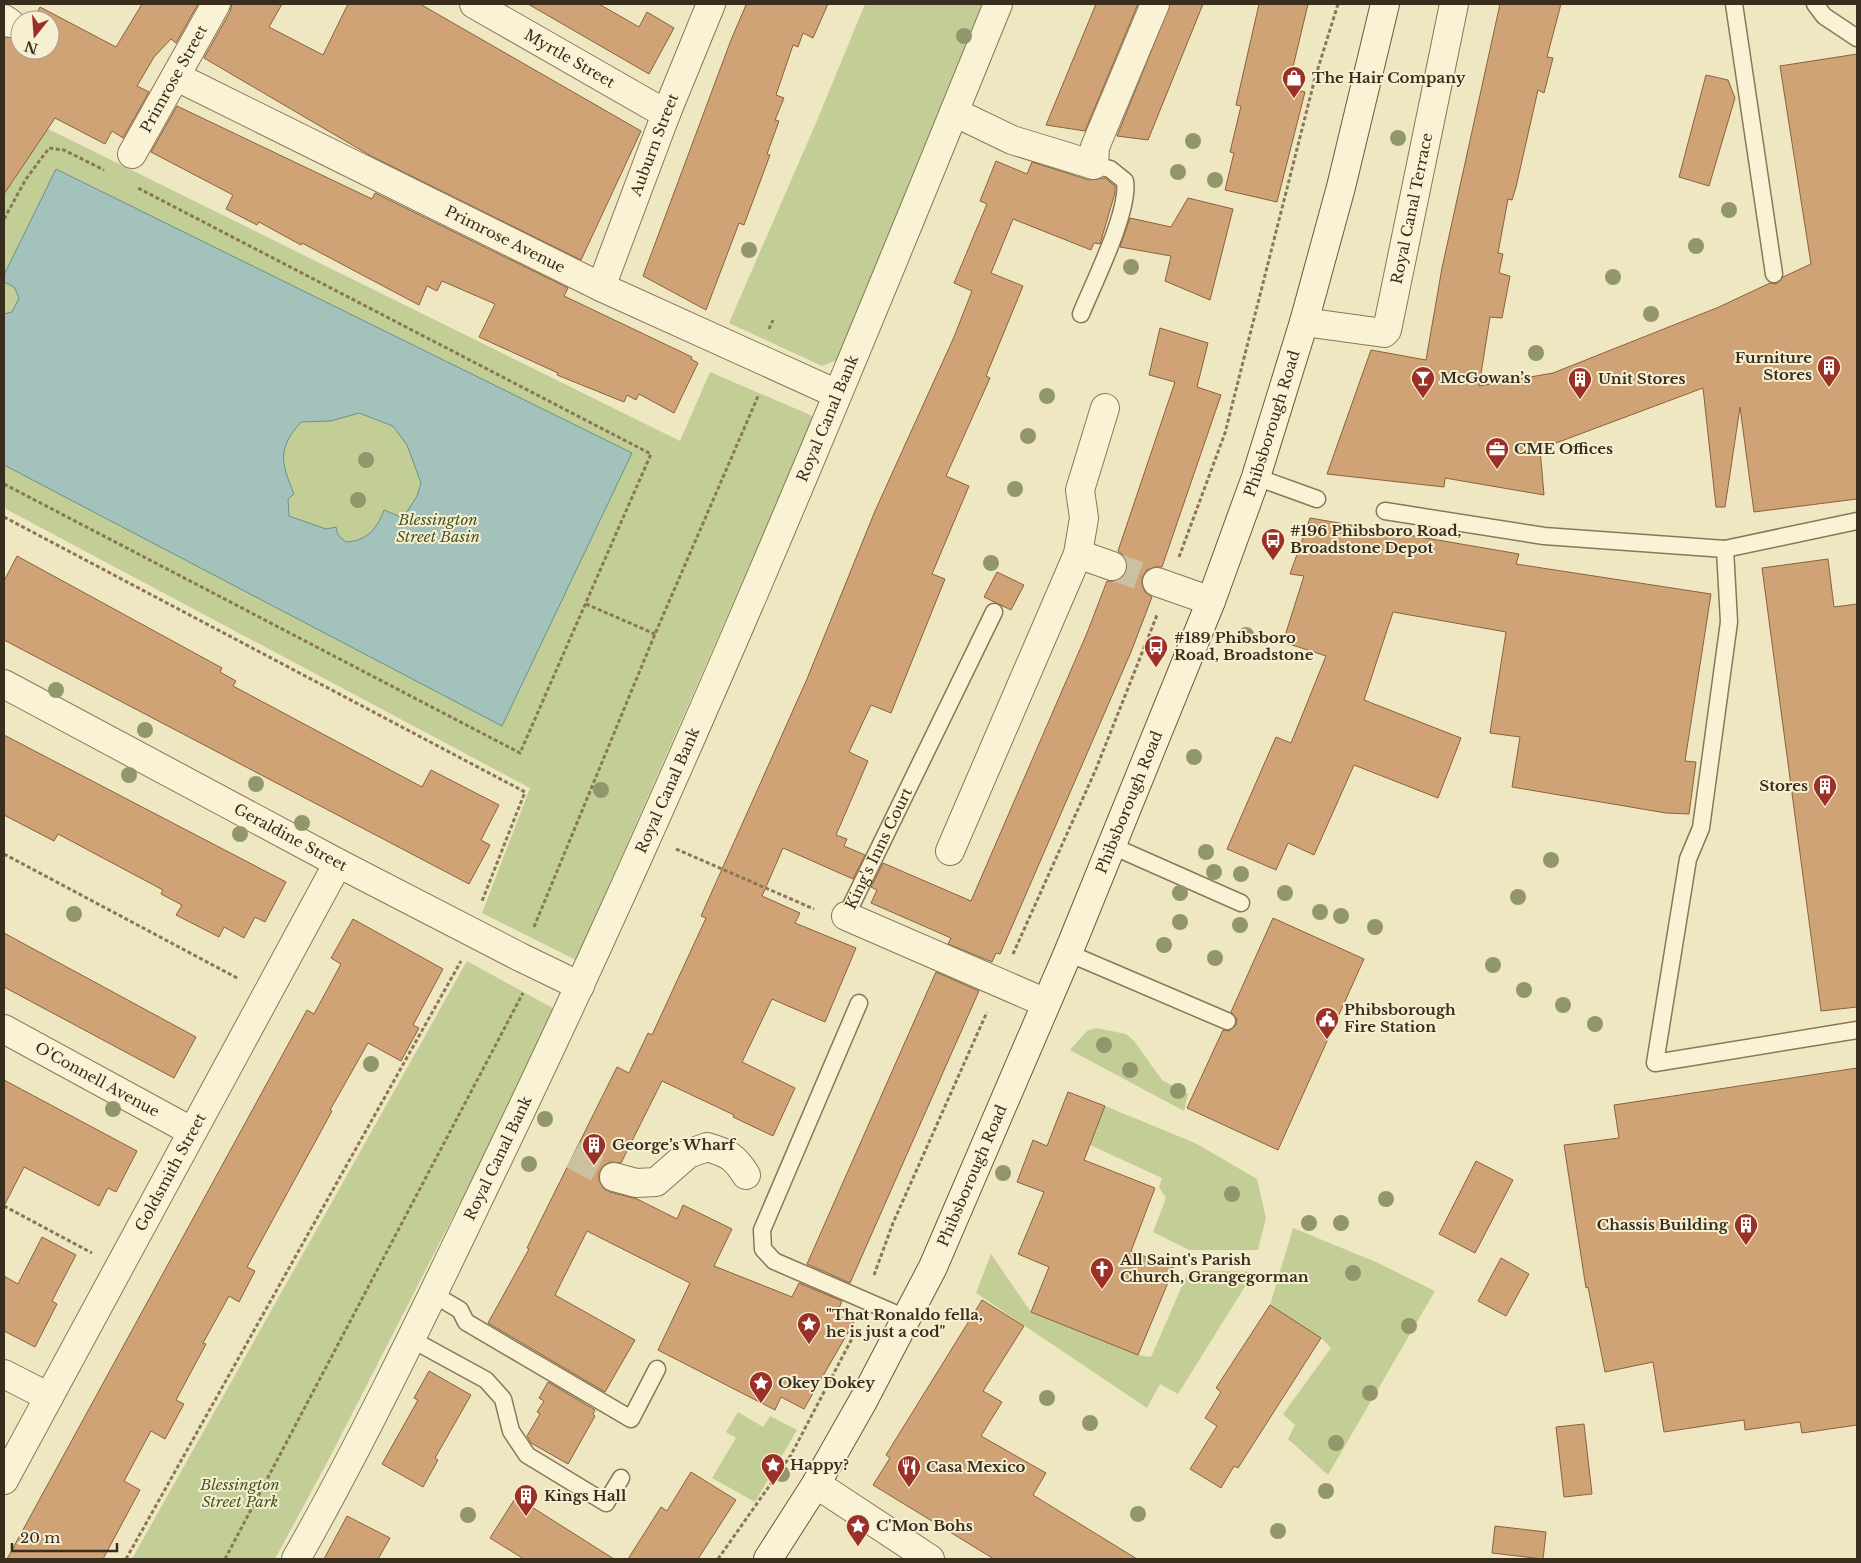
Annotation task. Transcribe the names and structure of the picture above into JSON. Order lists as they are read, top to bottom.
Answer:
{
  "streets": {
    "street": [
      "Myrtle Street",
      "Primrose Street",
      "Auburn Street",
      "Royal Canal Terrace",
      "Primrose Avenue",
      "Royal Canal Bank",
      "Phibsborough Road",
      "Geraldine Street",
      "King's Inns Court",
      "O'Connell Avenue",
      "Goldsmith Street"
    ]
  },
  "crossings": [
    ["Myrtle Street", "Auburn Street"],
    ["Primrose Street", "Primrose Avenue"],
    ["Auburn Street", "Primrose Avenue"],
    ["Royal Canal Terrace", "Phibsborough Road"],
    ["Primrose Avenue", "Royal Canal Bank"],
    ["Royal Canal Bank", "Geraldine Street"],
    ["Phibsborough Road", "King's Inns Court"],
    ["Geraldine Street", "Goldsmith Street"],
    ["O'Connell Avenue", "Goldsmith Street"]
  ],
  "parks": ["Blessington Street Basin", "Blessington Street Park"],
  "places": {
    "shop": ["The Hair Company"],
    "building": [
      "Furniture Stores",
      "Unit Stores",
      "Stores",
      "George’s Wharf",
      "Chassis Building",
      "Kings Hall"
    ],
    "bar": ["McGowan’s"],
    "office": ["CME Offices"],
    "bus stop": ["#196 Phibsboro Road, Broadstone Depot", "#189 Phibsboro Road, Broadstone"],
    "public building": ["Phibsborough Fire Station"],
    "church": ["All Saint's Parish Church, Grangegorman"],
    "place": [
      "\"That Ronaldo fella, he is just a cod\"",
      "Okey Dokey",
      "Happy?",
      "C'Mon Bohs"
    ],
    "restaurant": ["Casa Mexico"]
  },
  "scale_bar": "20 m",
  "north": "bottom"
}
